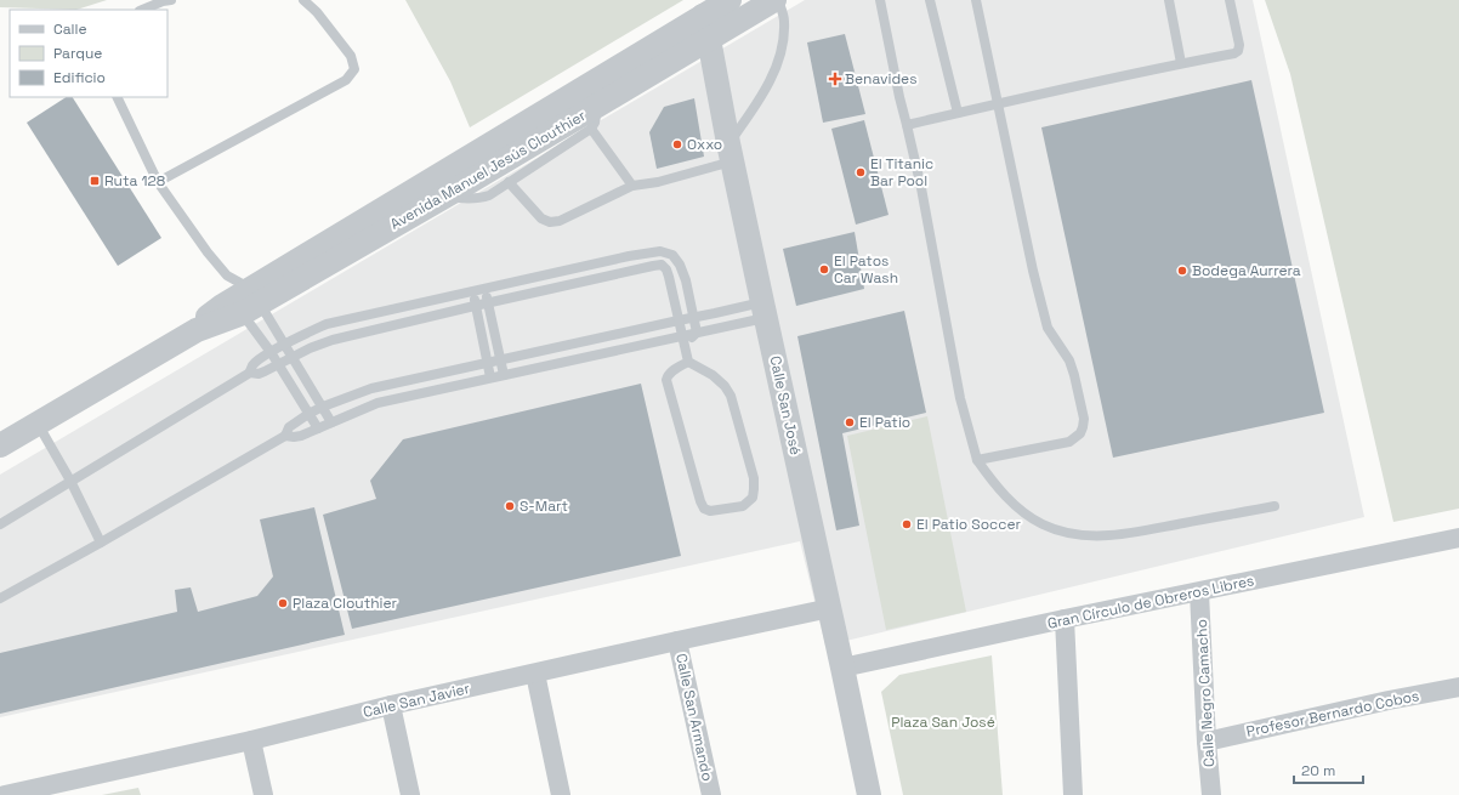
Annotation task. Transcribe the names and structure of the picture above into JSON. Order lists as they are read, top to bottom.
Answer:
{
  "streets": {
    "street": [
      "Avenida Manuel Jesús Clouthier",
      "Calle San José",
      "Gran Círculo de Obreros Libres",
      "Calle Negro Camacho",
      "Calle San Javier",
      "Profesor Bernardo Cobos",
      "Calle San Armando"
    ]
  },
  "crossings": [
    ["Avenida Manuel Jesús Clouthier", "Calle San José"],
    ["Calle San José", "Gran Círculo de Obreros Libres"],
    ["Calle San José", "Calle San Javier"],
    ["Gran Círculo de Obreros Libres", "Calle Negro Camacho"],
    ["Calle Negro Camacho", "Profesor Bernardo Cobos"],
    ["Calle San Javier", "Calle San Armando"]
  ],
  "parks": ["Plaza San José"],
  "places": {
    "health": ["Benavides"],
    "other": [
      "Oxxo",
      "El Titanic Bar Pool",
      "El Patos Car Wash",
      "Bodega Aurrera",
      "El Patio",
      "S-Mart",
      "El Patio Soccer",
      "Plaza Clouthier"
    ],
    "transit": ["Ruta 128"]
  },
  "legend": ["Calle", "Parque", "Edificio"],
  "scale_bar": "20 m"
}
